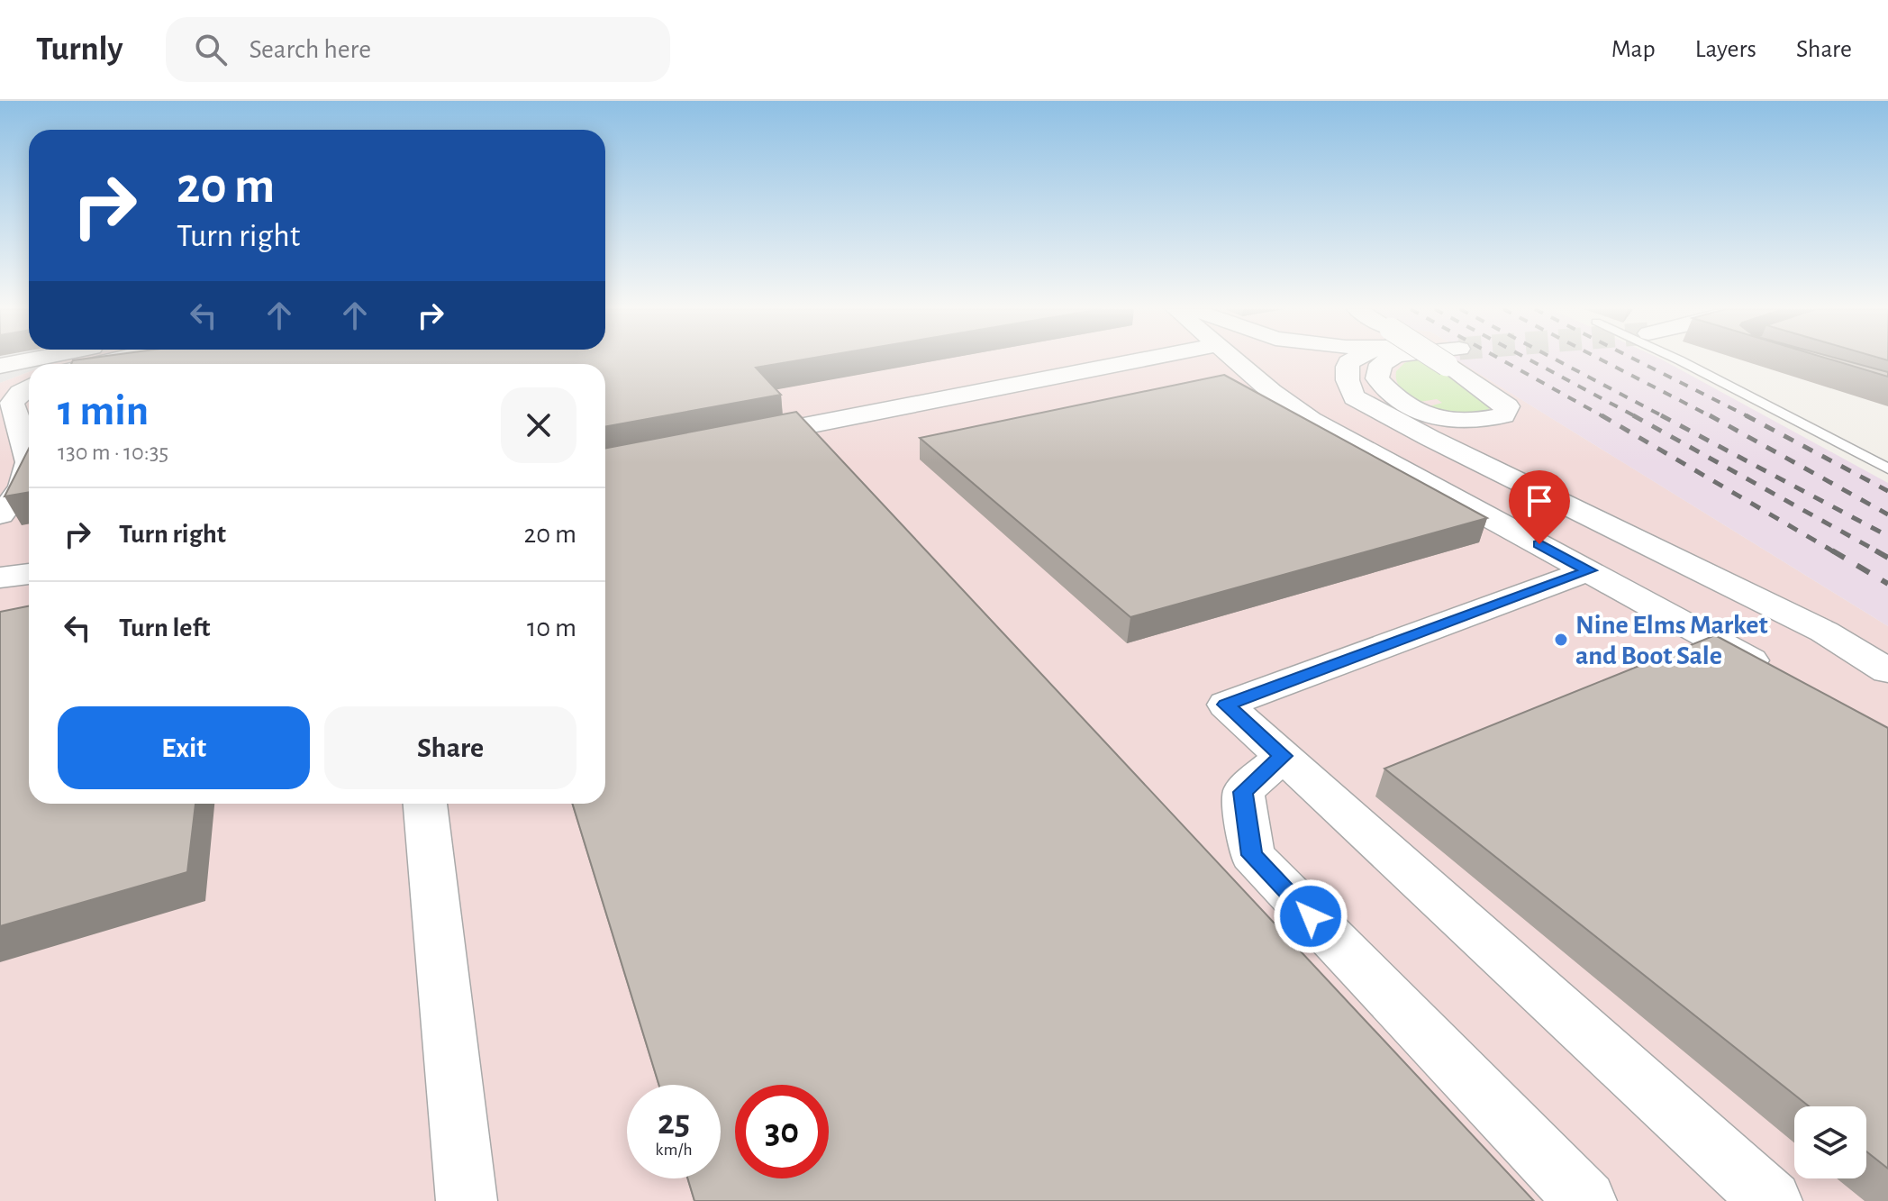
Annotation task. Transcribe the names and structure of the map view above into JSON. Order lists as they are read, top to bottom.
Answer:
{
  "places": ["Nine Elms Market and Boot Sale"],
  "page": {
    "header": "Turnly",
    "search": "Search here",
    "nav": ["Map", "Layers", "Share"],
    "turn": ["20 m", "Turn right"],
    "heading": ["1 min", "130 m · 10:35"],
    "list": [
      {
        "name": "Turn right",
        "value": "20 m"
      },
      {
        "name": "Turn left",
        "value": "10 m"
      }
    ],
    "buttons": ["Exit", "Share"],
    "speed": "25 km/h",
    "limit": "30"
  }
}
